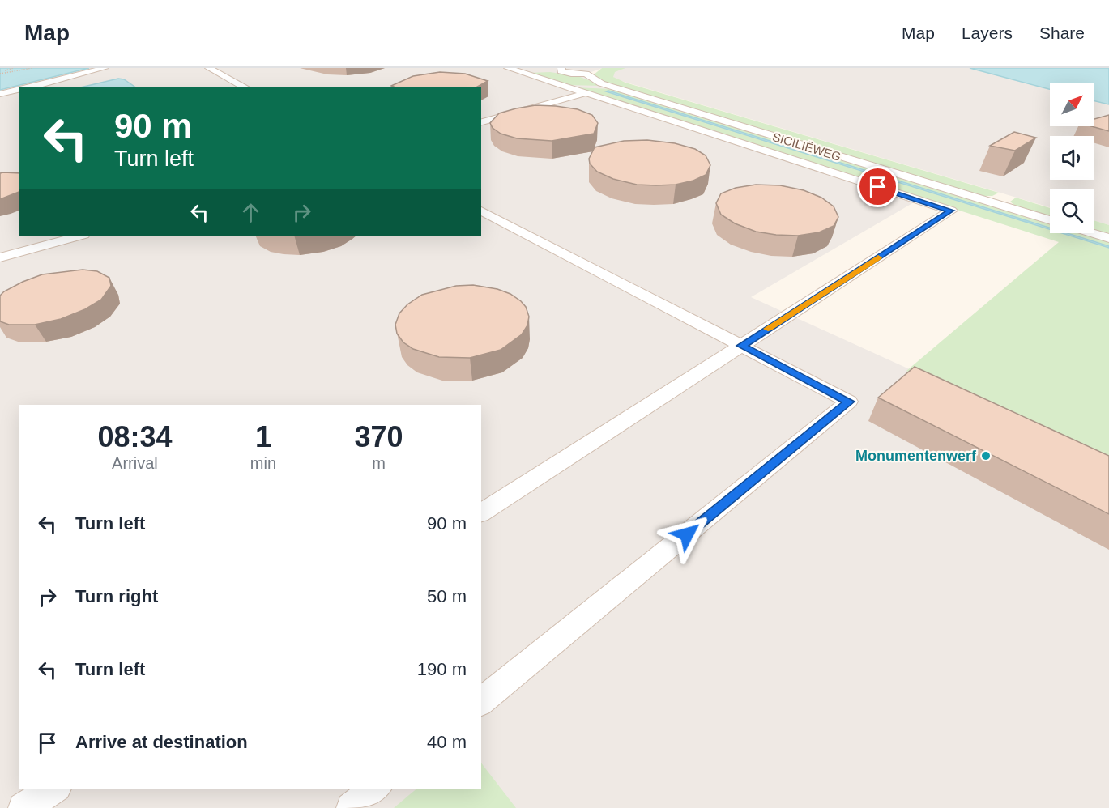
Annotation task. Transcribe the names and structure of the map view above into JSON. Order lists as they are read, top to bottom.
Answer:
{
  "streets": {
    "street": ["SICILIËWEG"]
  },
  "places": ["Monumentenwerf"],
  "north": "top right",
  "page": {
    "header": "Map",
    "nav": ["Map", "Layers", "Share"],
    "turn": ["90 m", "Turn left"],
    "eta": [
      "08:34",
      "Arrival",
      "1",
      "min",
      "370",
      "m"
    ],
    "list": [
      {
        "name": "Turn left",
        "value": "90 m"
      },
      {
        "name": "Turn right",
        "value": "50 m"
      },
      {
        "name": "Turn left",
        "value": "190 m"
      },
      {
        "name": "Arrive at destination",
        "value": "40 m"
      }
    ]
  }
}
